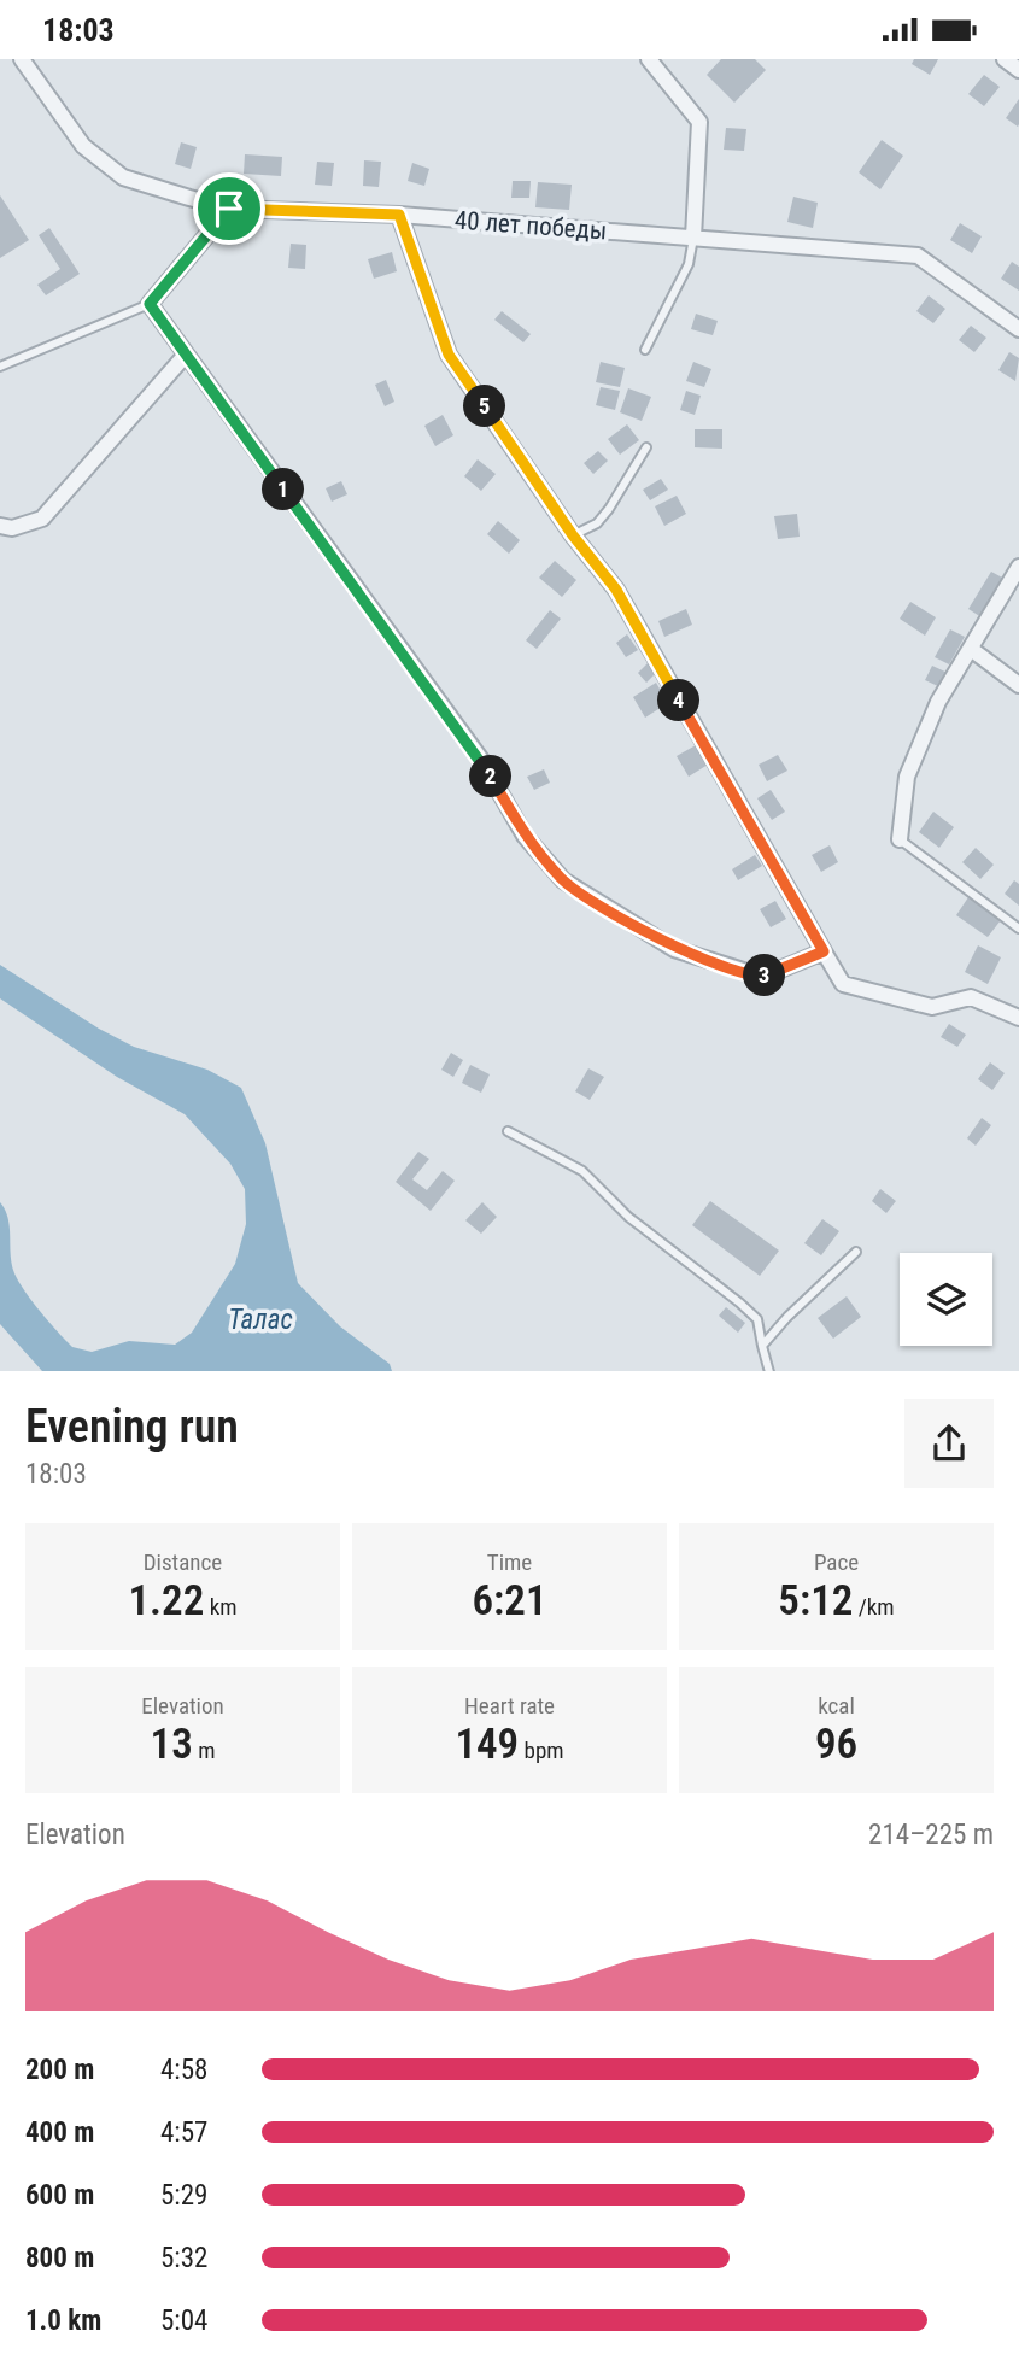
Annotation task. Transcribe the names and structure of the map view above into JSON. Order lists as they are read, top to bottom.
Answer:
{
  "streets": {
    "street": ["40 лет победы"]
  },
  "water": ["Талас"],
  "page": {
    "status": "18:03",
    "pins": [
      "5",
      "1",
      "4",
      "2",
      "3"
    ],
    "heading": ["Evening run", "18:03"],
    "stats": [
      ["Distance", "1.22 km"],
      ["Time", "6:21"],
      ["Pace", "5:12 /km"],
      ["Elevation", "13 m"],
      ["Heart rate", "149 bpm"],
      ["kcal", "96"]
    ],
    "chart": ["Elevation", "214–225 m"],
    "list": [
      {
        "name": "200 m",
        "note": "4:58"
      },
      {
        "name": "400 m",
        "note": "4:57"
      },
      {
        "name": "600 m",
        "note": "5:29"
      },
      {
        "name": "800 m",
        "note": "5:32"
      },
      {
        "name": "1.0 km",
        "note": "5:04"
      }
    ]
  }
}
